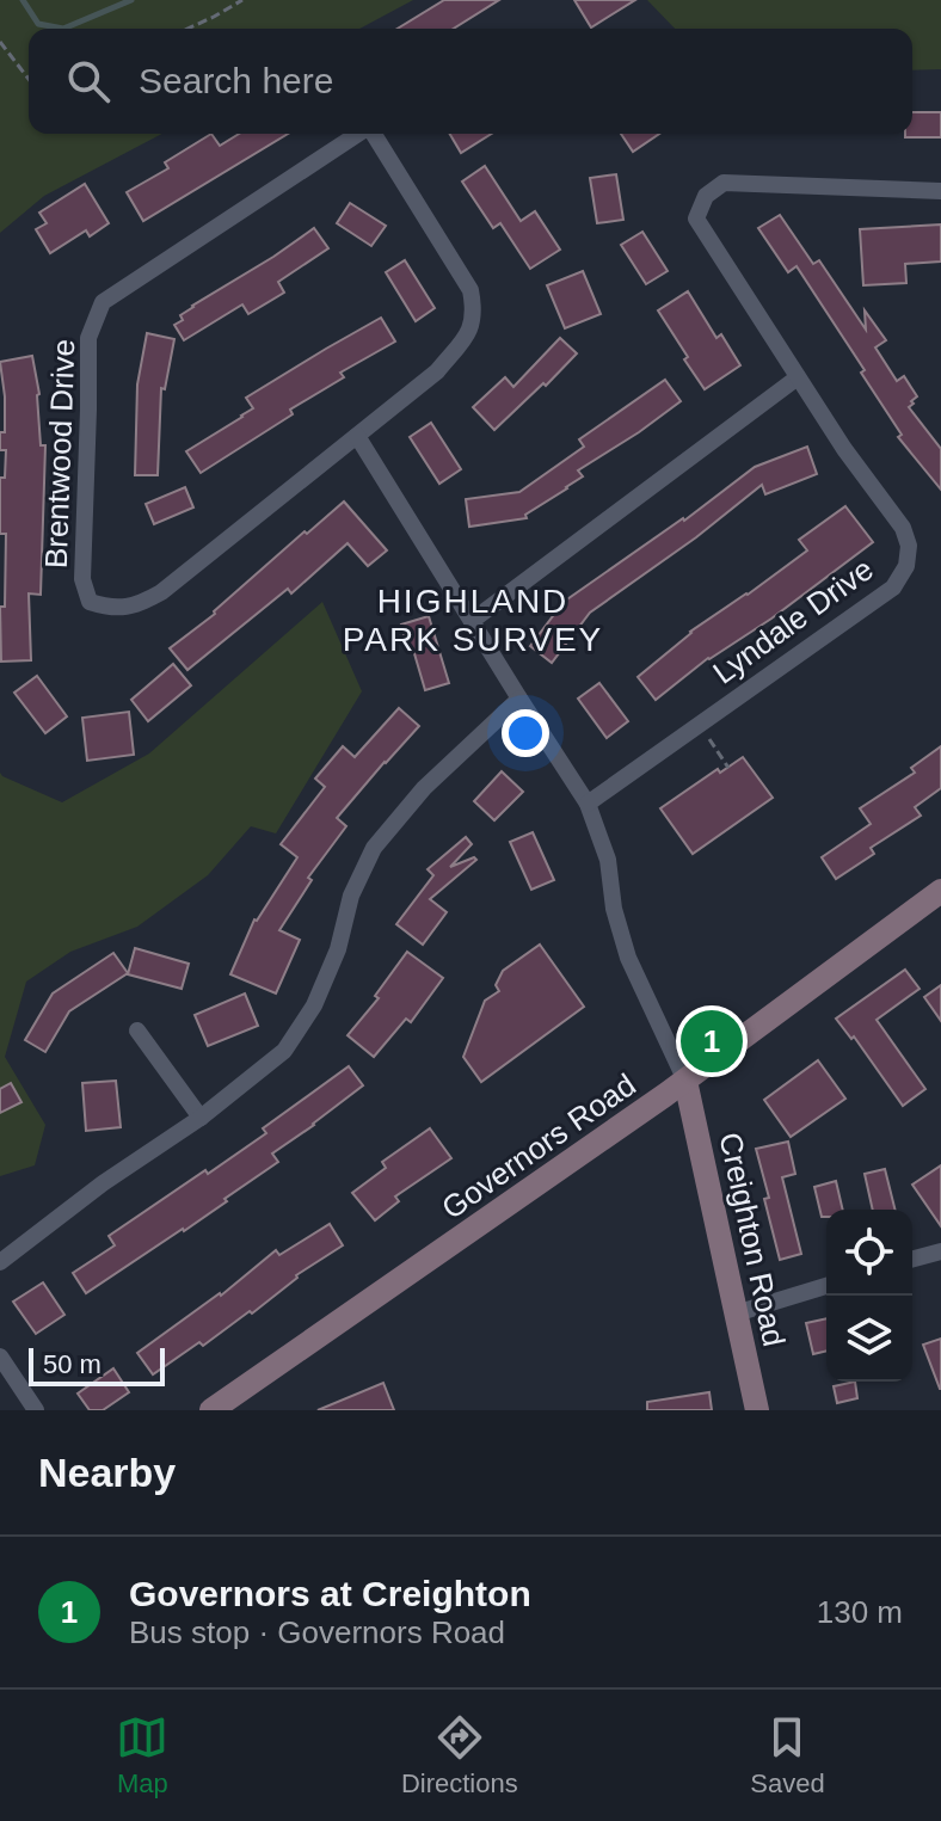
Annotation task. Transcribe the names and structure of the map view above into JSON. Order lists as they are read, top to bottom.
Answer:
{
  "streets": {
    "main road": ["Governors Road", "Creighton Road"],
    "street": ["Brentwood Drive", "Lyndale Drive"]
  },
  "crossings": [
    ["Governors Road", "Creighton Road"]
  ],
  "districts": ["HIGHLAND PARK SURVEY"],
  "scale_bar": "50 m",
  "page": {
    "search": "Search here",
    "pins": "1",
    "scale": "50 m",
    "heading": "Nearby",
    "list": [
      {
        "mark": "1",
        "name": "Governors at Creighton",
        "note": "Bus stop · Governors Road",
        "value": "130 m"
      }
    ],
    "nav": ["Map", "Directions", "Saved"]
  }
}
